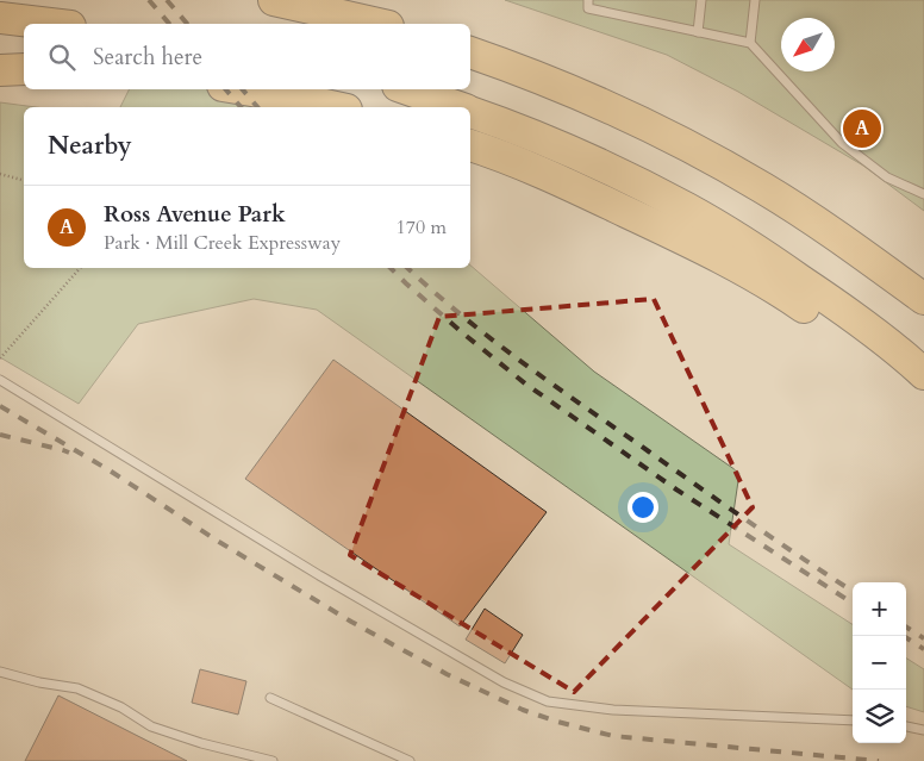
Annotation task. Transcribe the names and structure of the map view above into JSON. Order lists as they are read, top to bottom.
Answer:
{
  "north": "bottom left",
  "page": {
    "search": "Search here",
    "pins": "A",
    "heading": "Nearby",
    "list": [
      {
        "mark": "A",
        "name": "Ross Avenue Park",
        "note": "Park · Mill Creek Expressway",
        "value": "170 m"
      }
    ],
    "map_buttons": ["+", "−"]
  }
}
